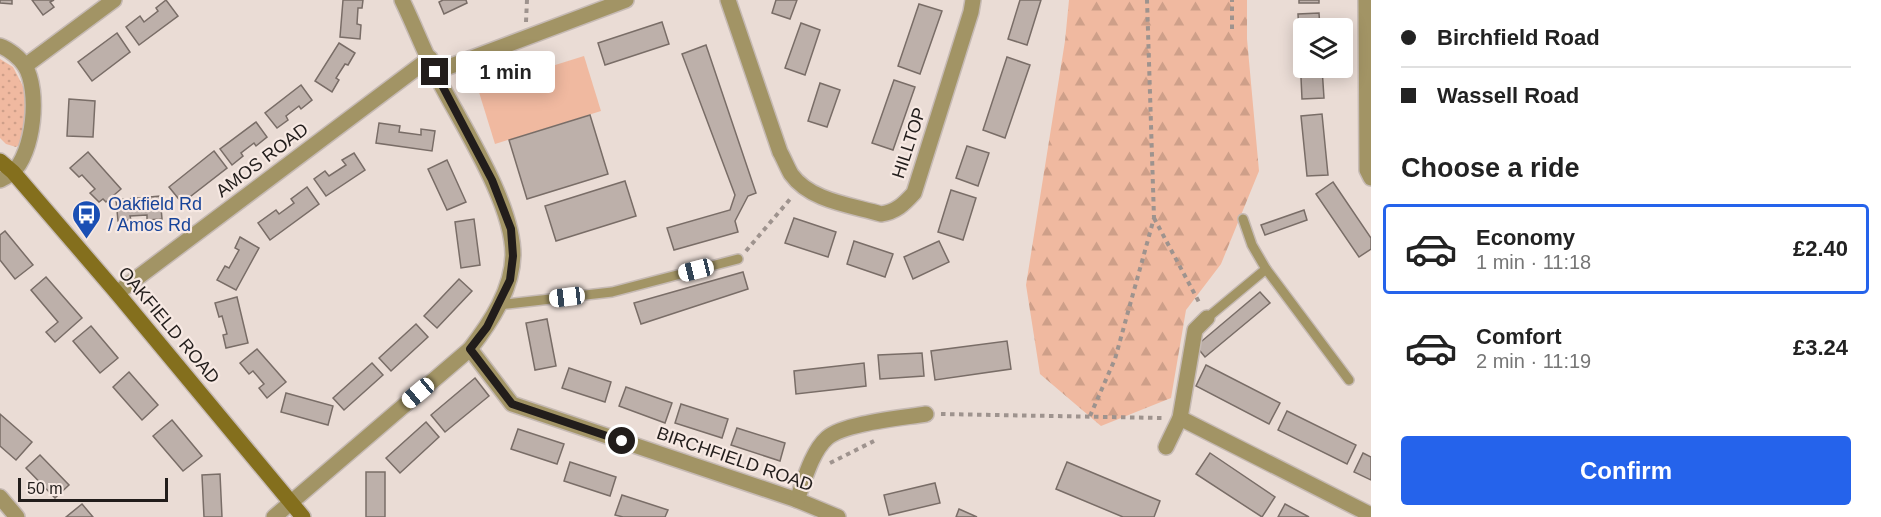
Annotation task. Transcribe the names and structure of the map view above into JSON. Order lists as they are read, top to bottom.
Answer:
{
  "streets": {
    "street": [
      "HILLTOP",
      "AMOS ROAD",
      "OAKFIELD ROAD",
      "BIRCHFIELD ROAD"
    ]
  },
  "crossings": [
    ["AMOS ROAD", "OAKFIELD ROAD"]
  ],
  "places": {
    "bus stop": ["Oakfield Rd / Amos Rd"]
  },
  "scale_bar": "50 m",
  "page": {
    "banner": ["Birchfield Road", "Wassell Road"],
    "bubble": "1 min",
    "heading": "Choose a ride",
    "list": [
      {
        "name": "Economy",
        "note": "1 min · 11:18",
        "value": "£2.40"
      },
      {
        "name": "Comfort",
        "note": "2 min · 11:19",
        "value": "£3.24"
      }
    ],
    "buttons": "Confirm",
    "scale": "50 m"
  }
}
